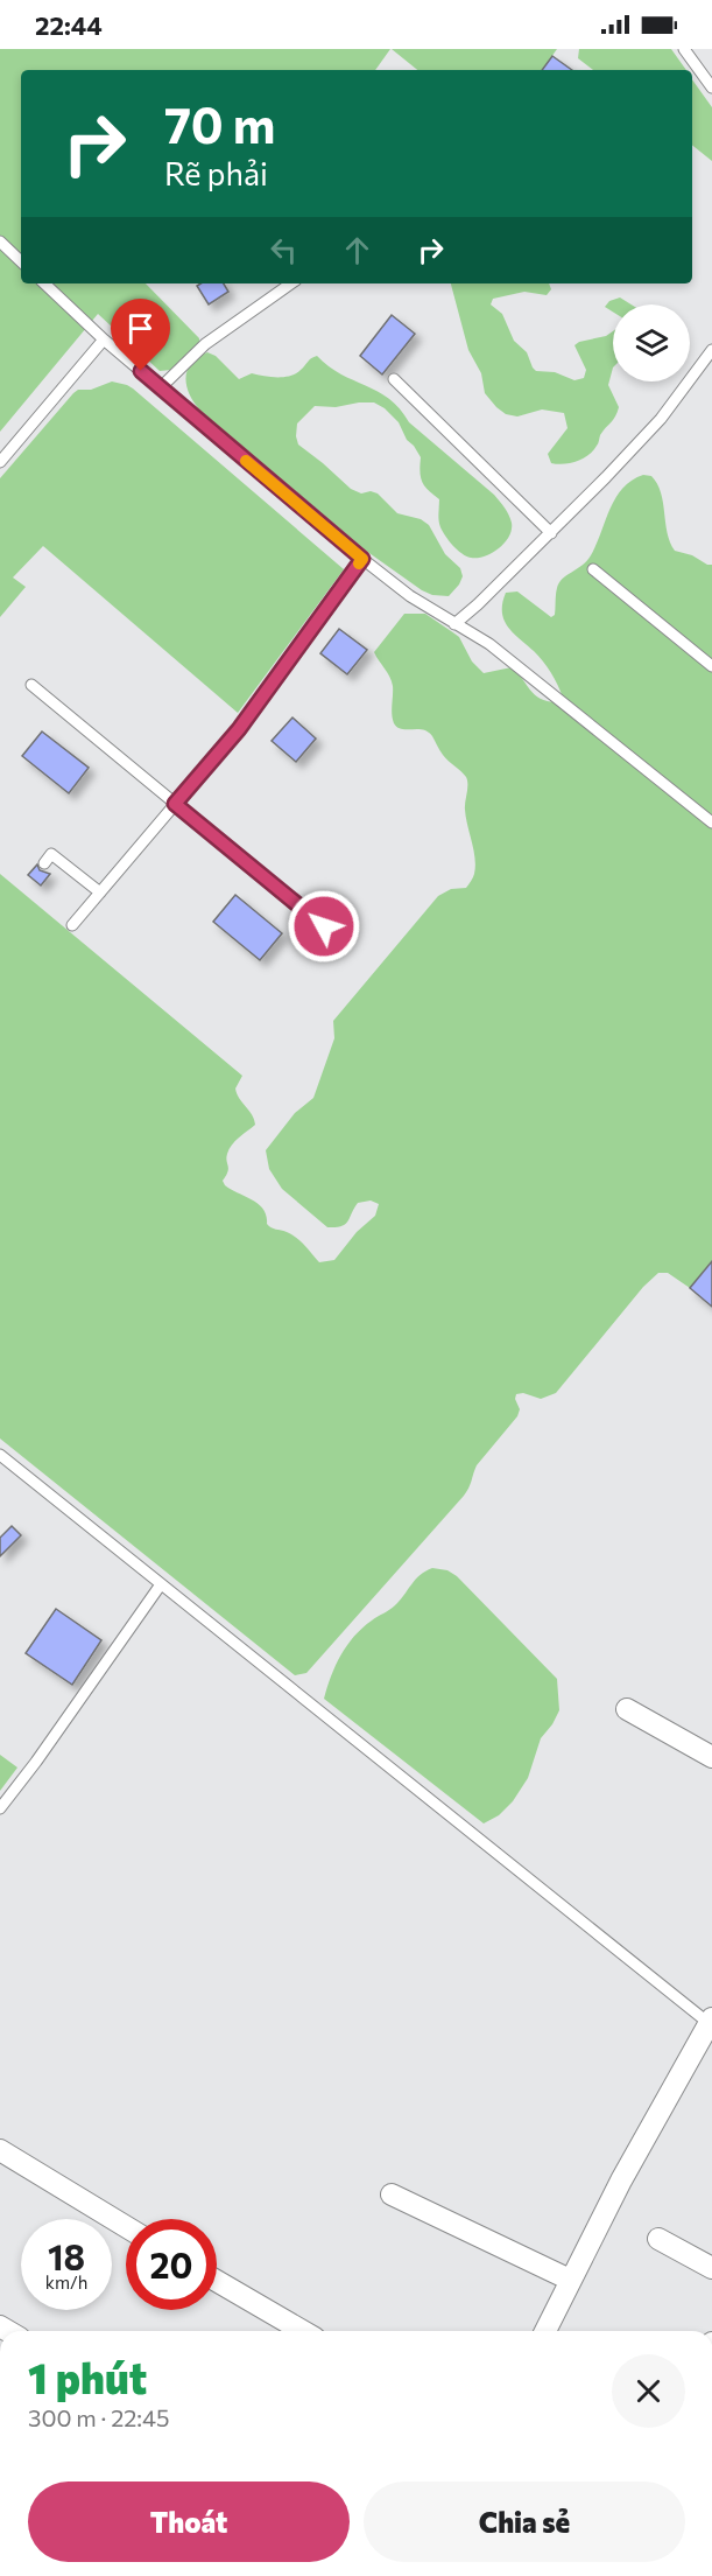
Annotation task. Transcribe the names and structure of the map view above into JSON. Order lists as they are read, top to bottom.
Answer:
{
  "page": {
    "status": "22:44",
    "turn": ["70 m", "Rẽ phải"],
    "speed": "18 km/h",
    "limit": "20",
    "heading": ["1 phút", "300 m · 22:45"],
    "buttons": ["Thoát", "Chia sẻ"]
  }
}
